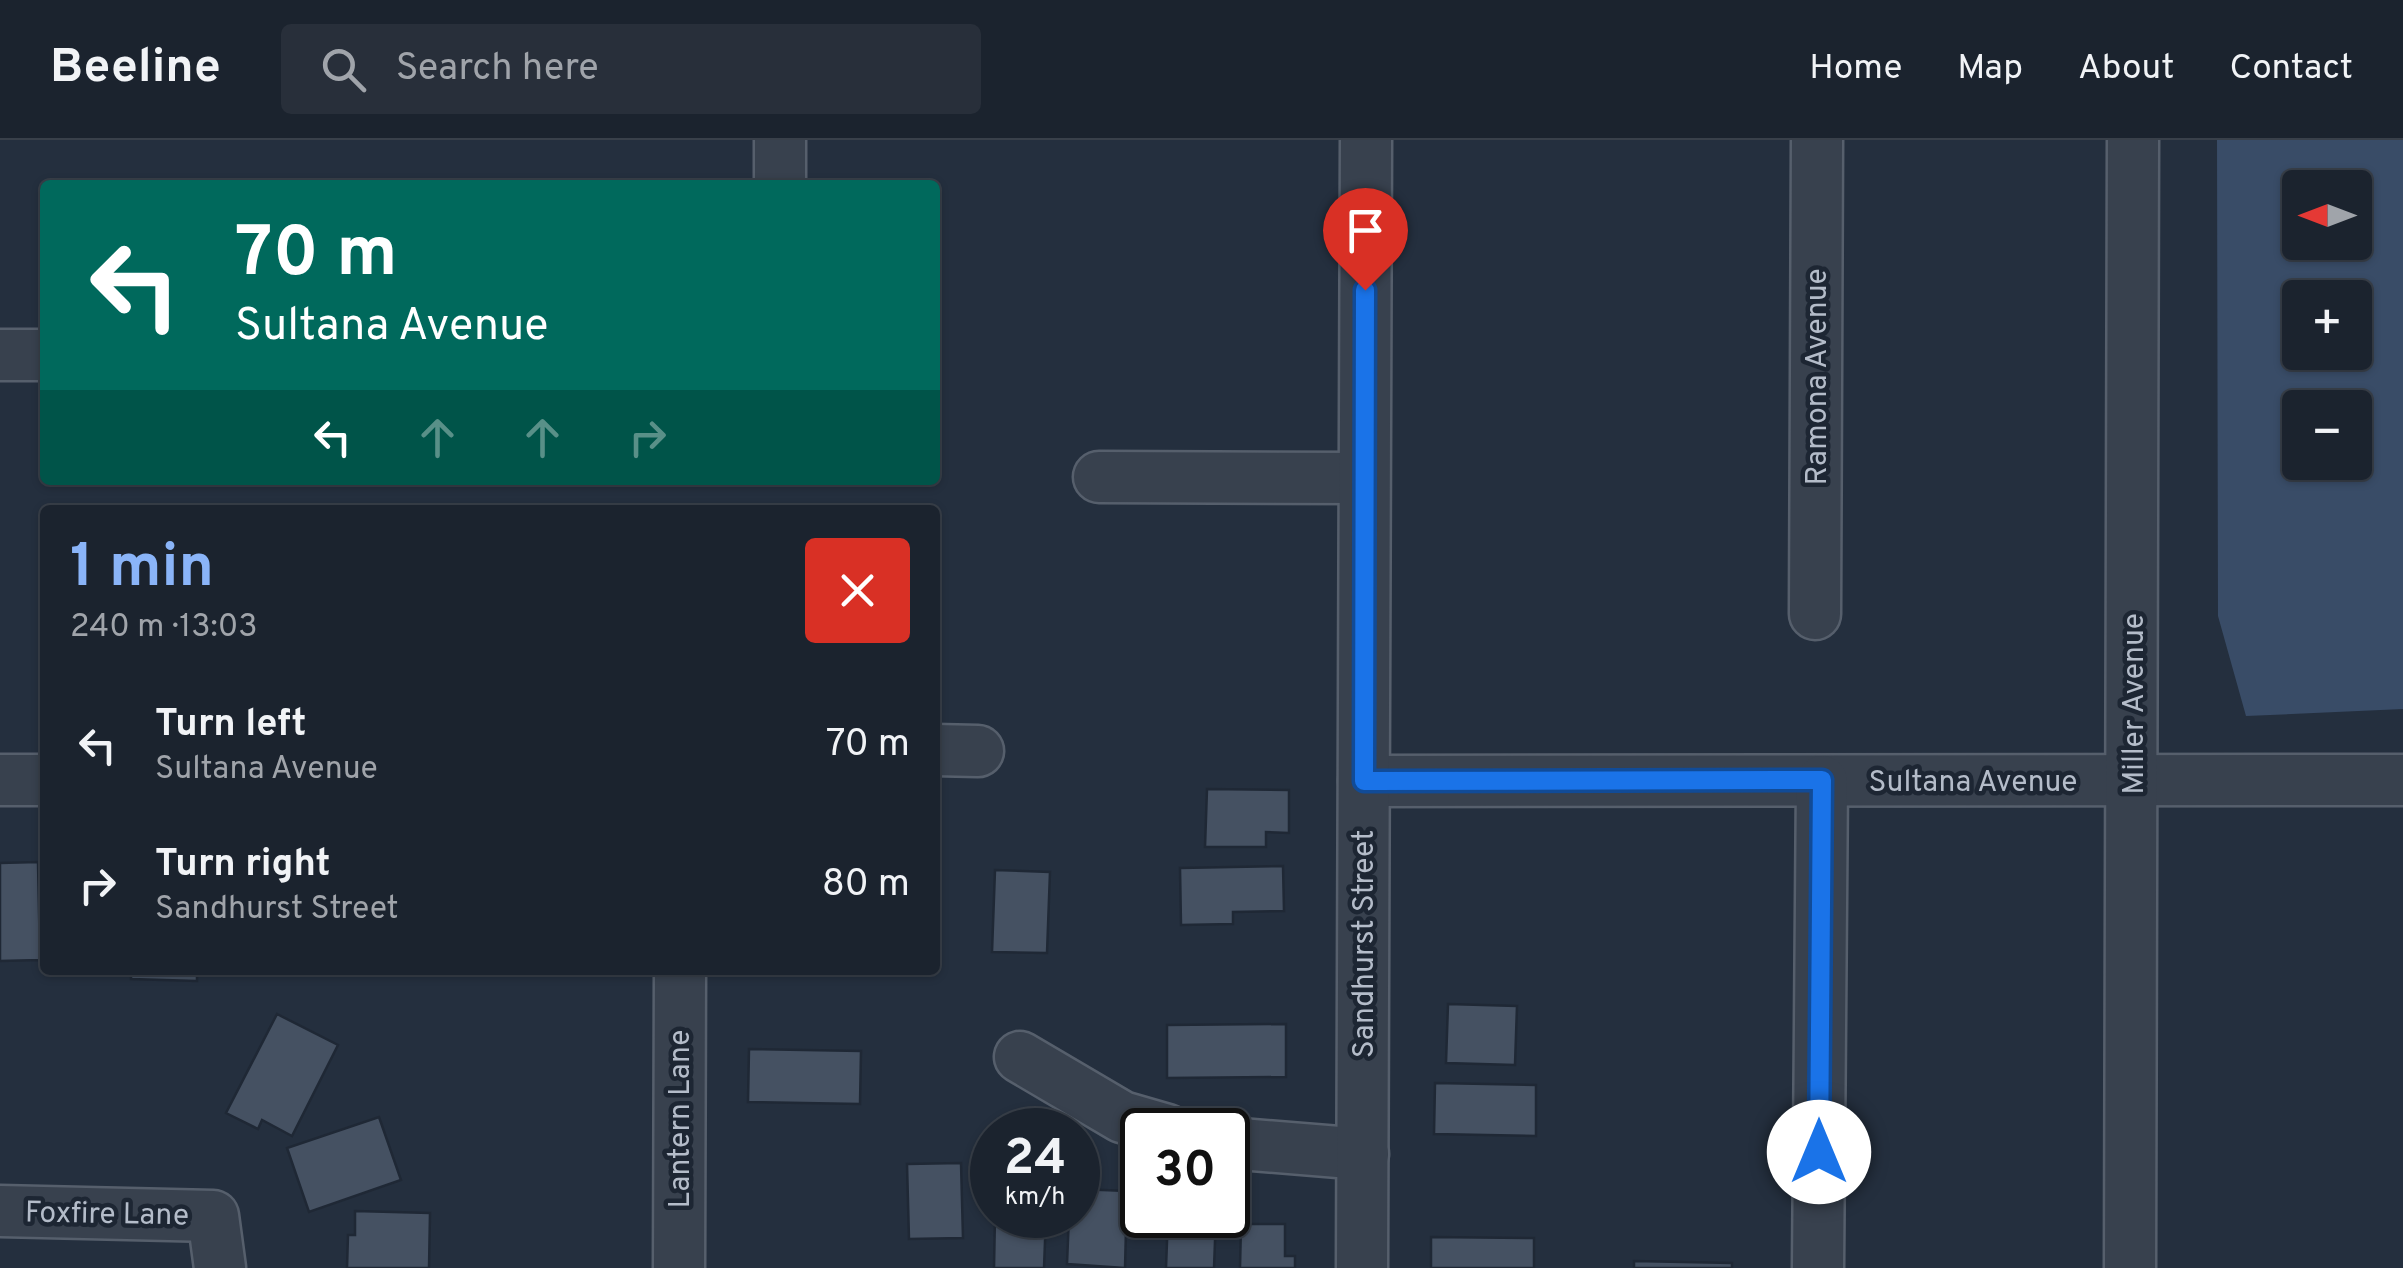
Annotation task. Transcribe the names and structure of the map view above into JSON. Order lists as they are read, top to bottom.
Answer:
{
  "streets": {
    "street": [
      "Ramona Avenue",
      "Miller Avenue",
      "Sultana Avenue",
      "Sandhurst Street",
      "Lantern Lane",
      "Foxfire Lane"
    ]
  },
  "crossings": [
    ["Miller Avenue", "Sultana Avenue"],
    ["Sultana Avenue", "Sandhurst Street"]
  ],
  "north": "left",
  "page": {
    "header": "Beeline",
    "search": "Search here",
    "nav": [
      "Home",
      "Map",
      "About",
      "Contact"
    ],
    "map_buttons": ["+", "−"],
    "turn": ["70 m", "Sultana Avenue"],
    "heading": ["1 min", "240 m · 13:03"],
    "list": [
      {
        "name": "Turn left",
        "note": "Sultana Avenue",
        "value": "70 m"
      },
      {
        "name": "Turn right",
        "note": "Sandhurst Street",
        "value": "80 m"
      }
    ],
    "speed": "24 km/h",
    "limit": "30"
  }
}
